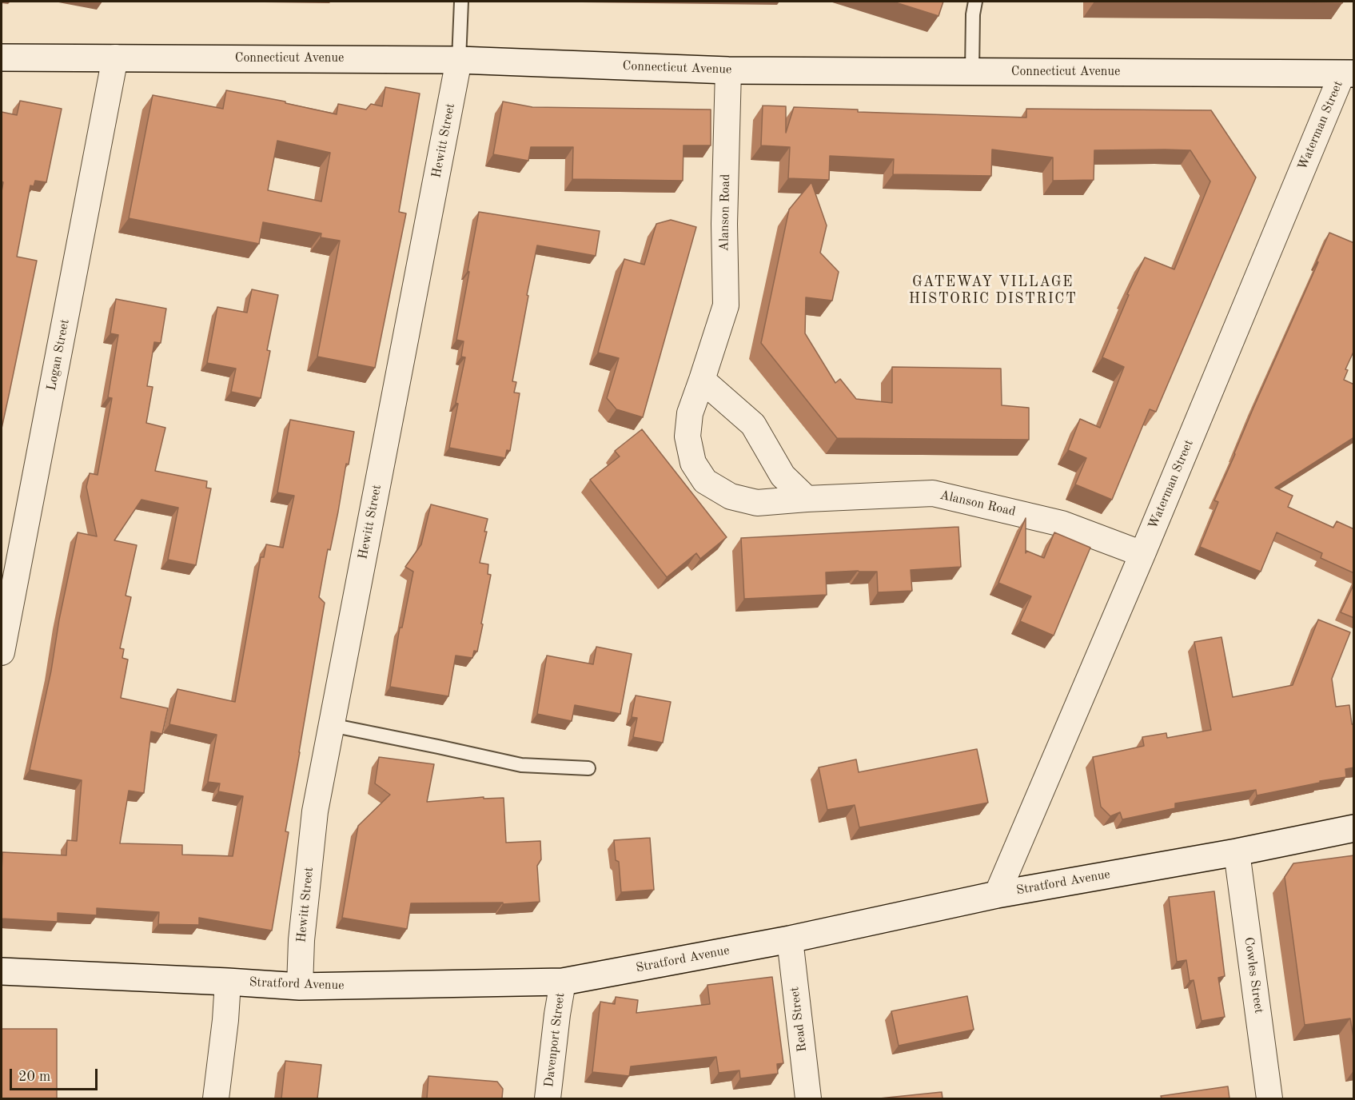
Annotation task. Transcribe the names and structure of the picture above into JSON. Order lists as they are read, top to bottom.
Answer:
{
  "streets": {
    "main road": ["Connecticut Avenue", "Stratford Avenue"],
    "street": [
      "Waterman Street",
      "Hewitt Street",
      "Alanson Road",
      "Logan Street",
      "Cowles Street",
      "Read Street",
      "Davenport Street"
    ]
  },
  "crossings": [
    ["Connecticut Avenue", "Waterman Street"],
    ["Connecticut Avenue", "Hewitt Street"],
    ["Connecticut Avenue", "Alanson Road"],
    ["Connecticut Avenue", "Logan Street"],
    ["Waterman Street", "Alanson Road"],
    ["Waterman Street", "Stratford Avenue"],
    ["Hewitt Street", "Stratford Avenue"],
    ["Stratford Avenue", "Cowles Street"],
    ["Stratford Avenue", "Read Street"],
    ["Stratford Avenue", "Davenport Street"]
  ],
  "districts": ["GATEWAY VILLAGE HISTORIC DISTRICT"],
  "scale_bar": "20 m"
}
